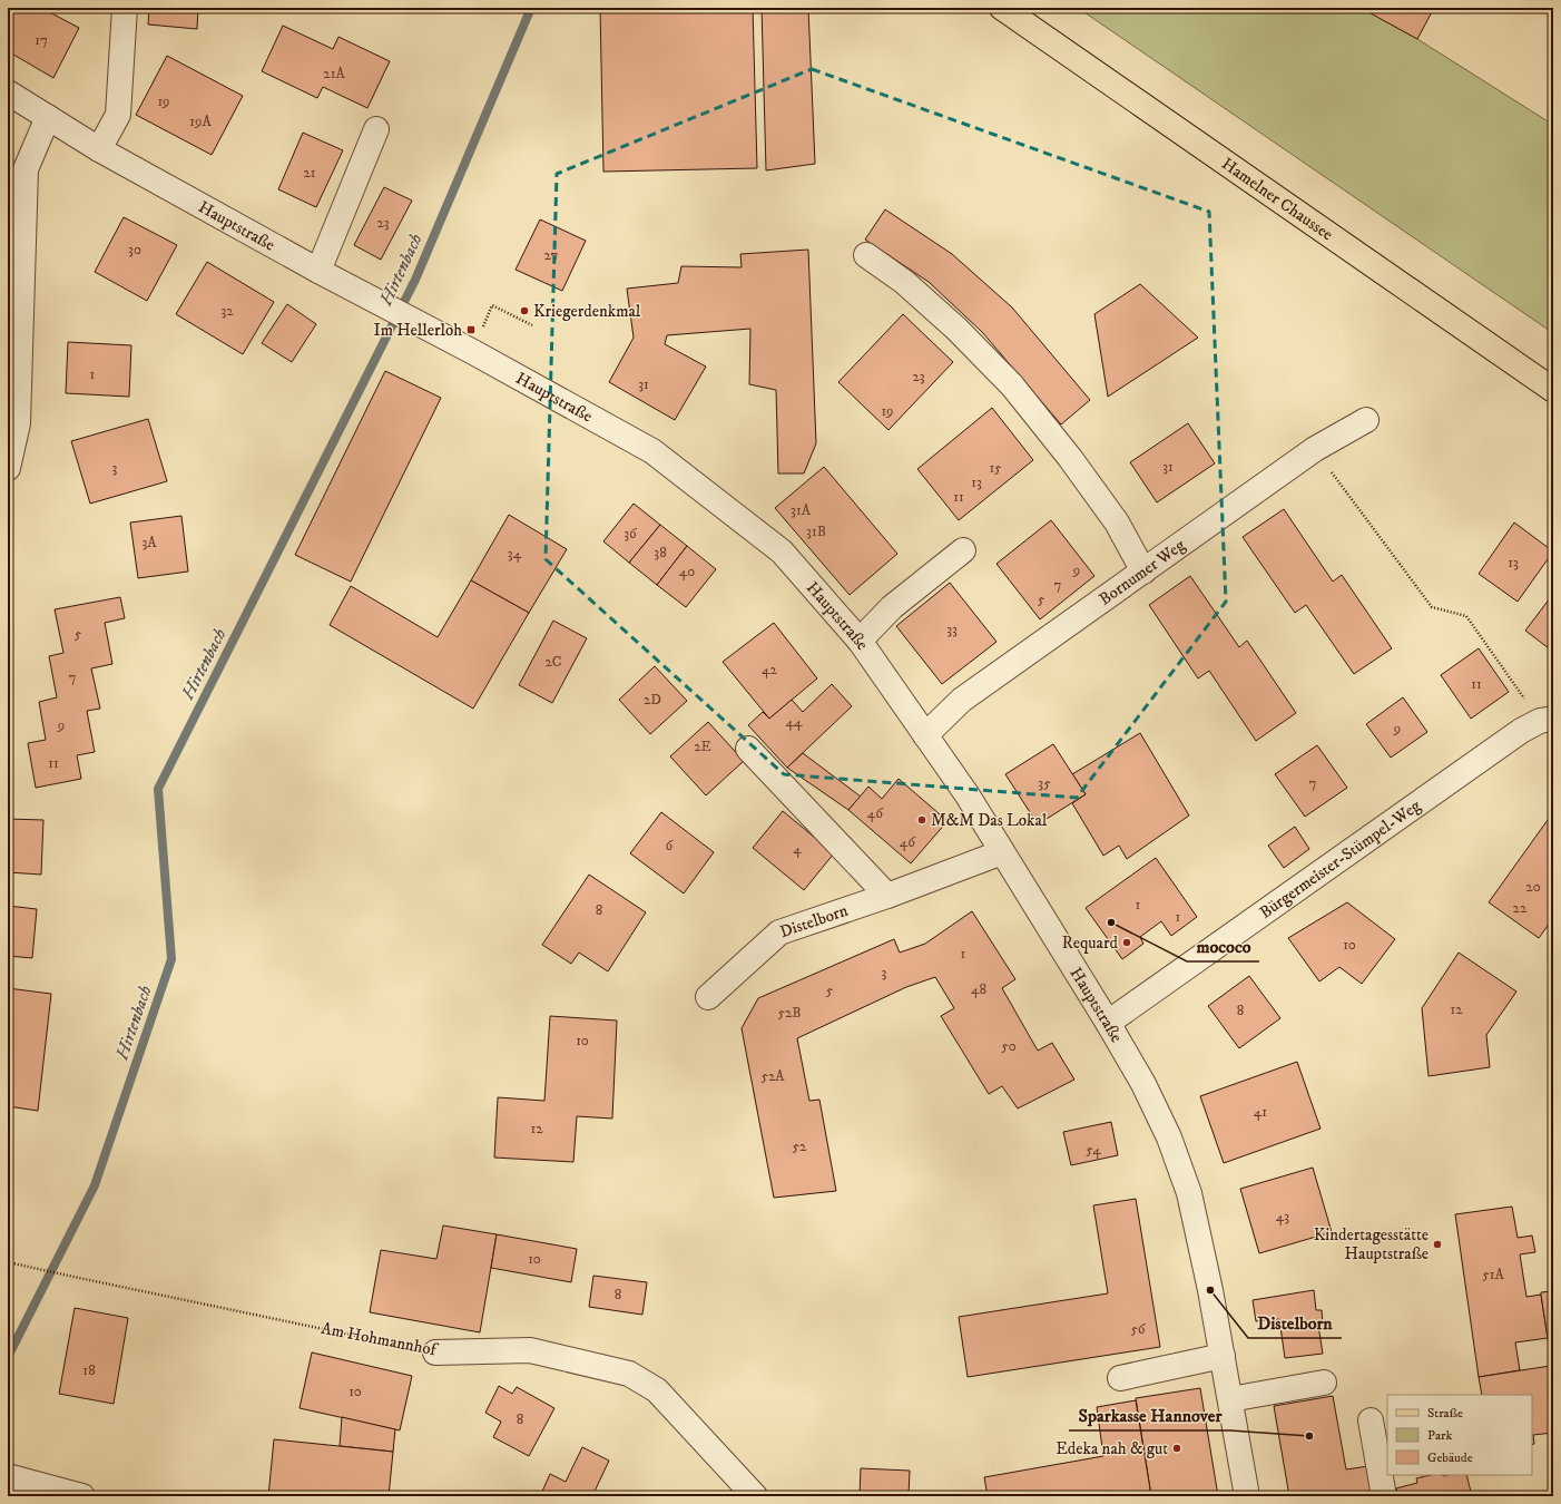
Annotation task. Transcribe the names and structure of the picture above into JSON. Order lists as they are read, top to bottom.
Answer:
{
  "streets": {
    "main road": ["Hamelner Chaussee"],
    "street": [
      "Hauptstraße",
      "Bornumer Weg",
      "Bürgermeister-Stümpel-Weg",
      "Distelborn",
      "Am Hohmannhof"
    ]
  },
  "crossings": [
    ["Hauptstraße", "Bornumer Weg"],
    ["Hauptstraße", "Bürgermeister-Stümpel-Weg"],
    ["Hauptstraße", "Distelborn"]
  ],
  "water": ["Hirtenbach"],
  "places": {
    "other": [
      "Kriegerdenkmal",
      "M&M Das Lokal",
      "mococo",
      "Requard",
      "Kindertagesstätte Hauptstraße",
      "Distelborn",
      "Sparkasse Hannover",
      "Edeka nah & gut"
    ],
    "transit": ["Im Hellerloh"]
  },
  "house_numbers": [
    "17",
    "21A",
    "19",
    "19A",
    "21",
    "23",
    "30",
    "27",
    "32",
    "1",
    "23",
    "31",
    "19",
    "31",
    "3",
    "15",
    "13",
    "11",
    "31A",
    "31B",
    "36",
    "3A",
    "38",
    "34",
    "13",
    "9",
    "40",
    "7",
    "5",
    "33",
    "5",
    "2C",
    "42",
    "7",
    "11",
    "2D",
    "44",
    "9",
    "9",
    "2E",
    "11",
    "35",
    "7",
    "46",
    "46",
    "6",
    "4",
    "20",
    "1",
    "22",
    "8",
    "1",
    "10",
    "1",
    "3",
    "48",
    "5",
    "12",
    "8",
    "52B",
    "10",
    "50",
    "52A",
    "41",
    "12",
    "52",
    "54",
    "43",
    "10",
    "51A",
    "8",
    "56",
    "18",
    "10",
    "8"
  ],
  "legend": ["Straße", "Park", "Gebäude"]
}
